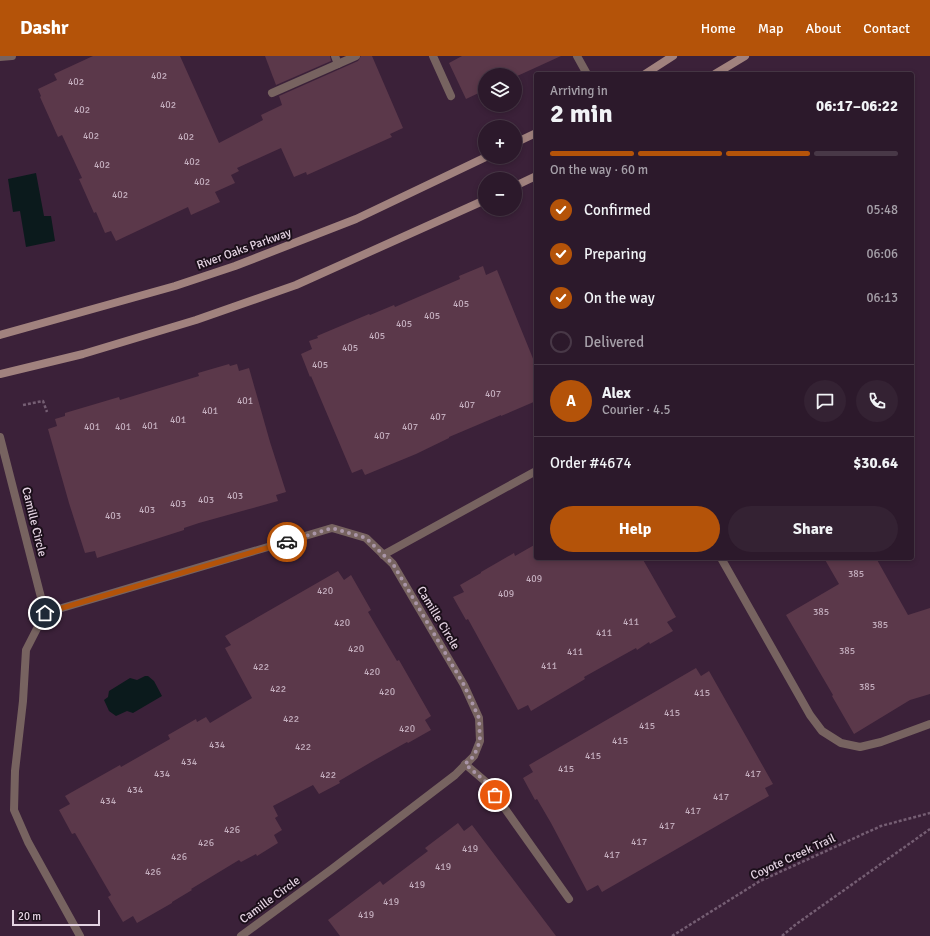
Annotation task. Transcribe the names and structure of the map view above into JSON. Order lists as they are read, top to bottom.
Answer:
{
  "streets": {
    "street": ["River Oaks Parkway", "Camille Circle"],
    "path": ["Coyote Creek Trail"]
  },
  "house_numbers": [
    "402",
    "402",
    "402",
    "402",
    "402",
    "402",
    "402",
    "402",
    "402",
    "402",
    "405",
    "405",
    "405",
    "405",
    "405",
    "405",
    "407",
    "401",
    "407",
    "401",
    "407",
    "401",
    "401",
    "401",
    "401",
    "407",
    "407",
    "403",
    "403",
    "403",
    "403",
    "403",
    "385",
    "409",
    "420",
    "409",
    "385",
    "411",
    "420",
    "385",
    "411",
    "420",
    "385",
    "411",
    "411",
    "422",
    "420",
    "385",
    "422",
    "420",
    "415",
    "415",
    "422",
    "415",
    "420",
    "415",
    "434",
    "422",
    "415",
    "434",
    "415",
    "434",
    "417",
    "422",
    "434",
    "417",
    "434",
    "417",
    "417",
    "426",
    "417",
    "426",
    "419",
    "417",
    "426",
    "419",
    "426",
    "419",
    "419",
    "419"
  ],
  "scale_bar": "20 m",
  "page": {
    "header": "Dashr",
    "nav": [
      "Home",
      "Map",
      "About",
      "Contact"
    ],
    "map_buttons": ["+", "−"],
    "heading": ["2 min", "Arriving in", "06:17–06:22"],
    "panel": [
      "Alex",
      "Courier · 4.5",
      "Order #4674",
      "$30.64"
    ],
    "bar": "On the way · 60 m",
    "list": [
      ["Confirmed", "05:48"],
      ["Preparing", "06:06"],
      ["On the way", "06:13"],
      "Delivered"
    ],
    "round": "A",
    "buttons": ["Help", "Share"],
    "scale": "20 m"
  }
}
